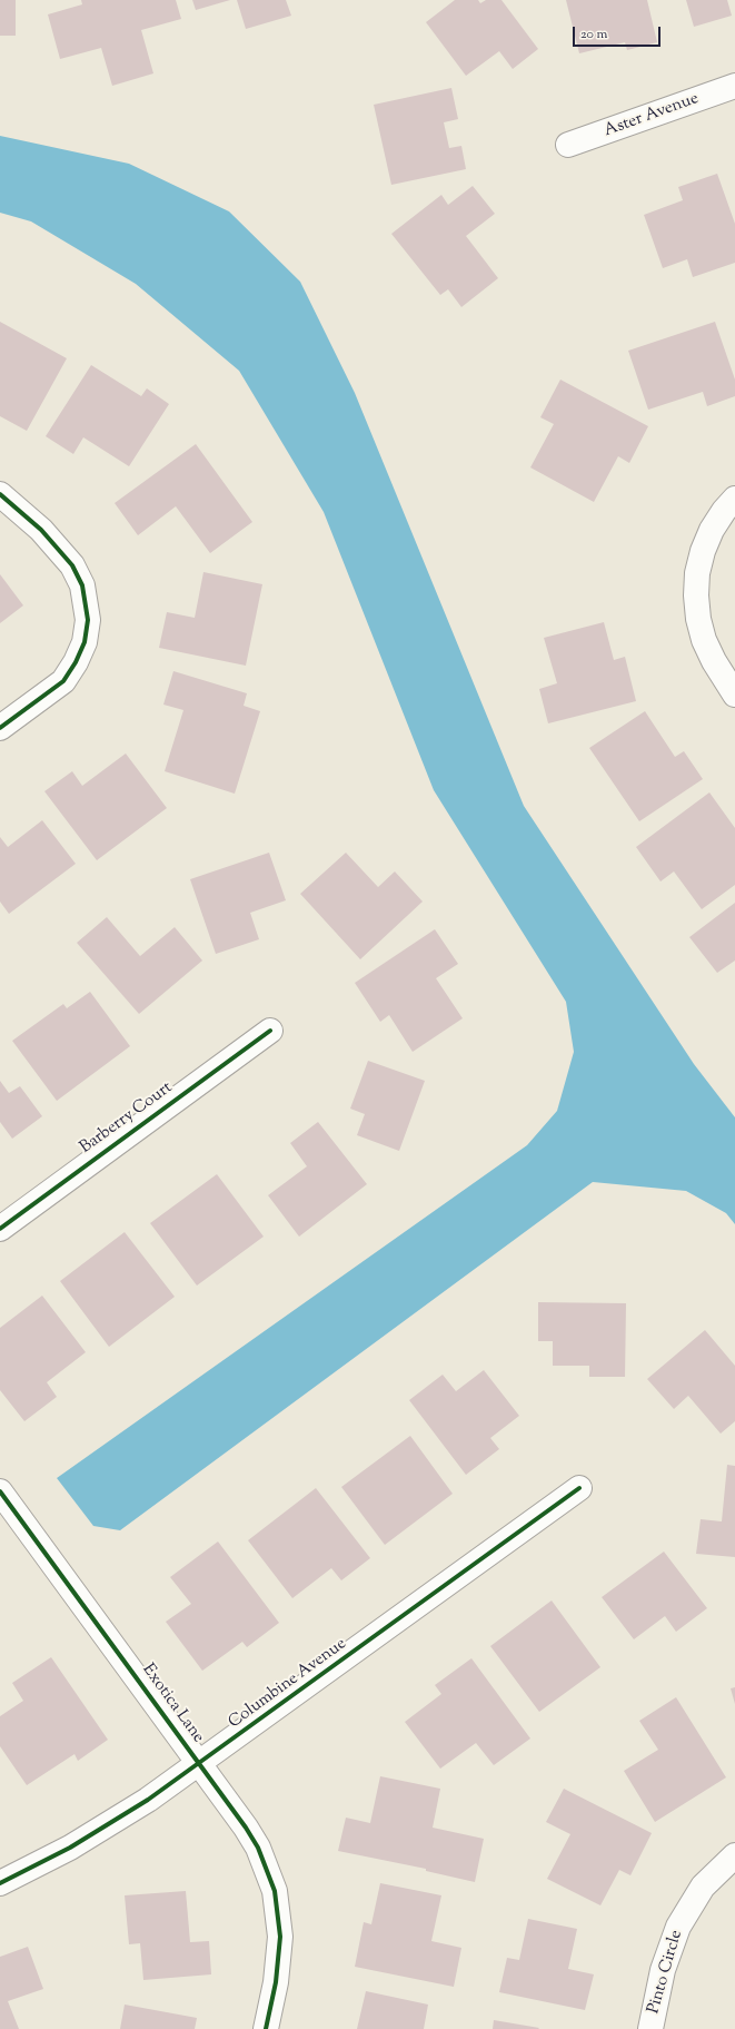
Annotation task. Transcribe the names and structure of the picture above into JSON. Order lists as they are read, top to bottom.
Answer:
{
  "streets": {
    "street": [
      "Aster Avenue",
      "Barberry Court",
      "Columbine Avenue",
      "Exotica Lane",
      "Pinto Circle"
    ]
  },
  "crossings": [
    ["Columbine Avenue", "Exotica Lane"]
  ],
  "scale_bar": "20 m"
}
